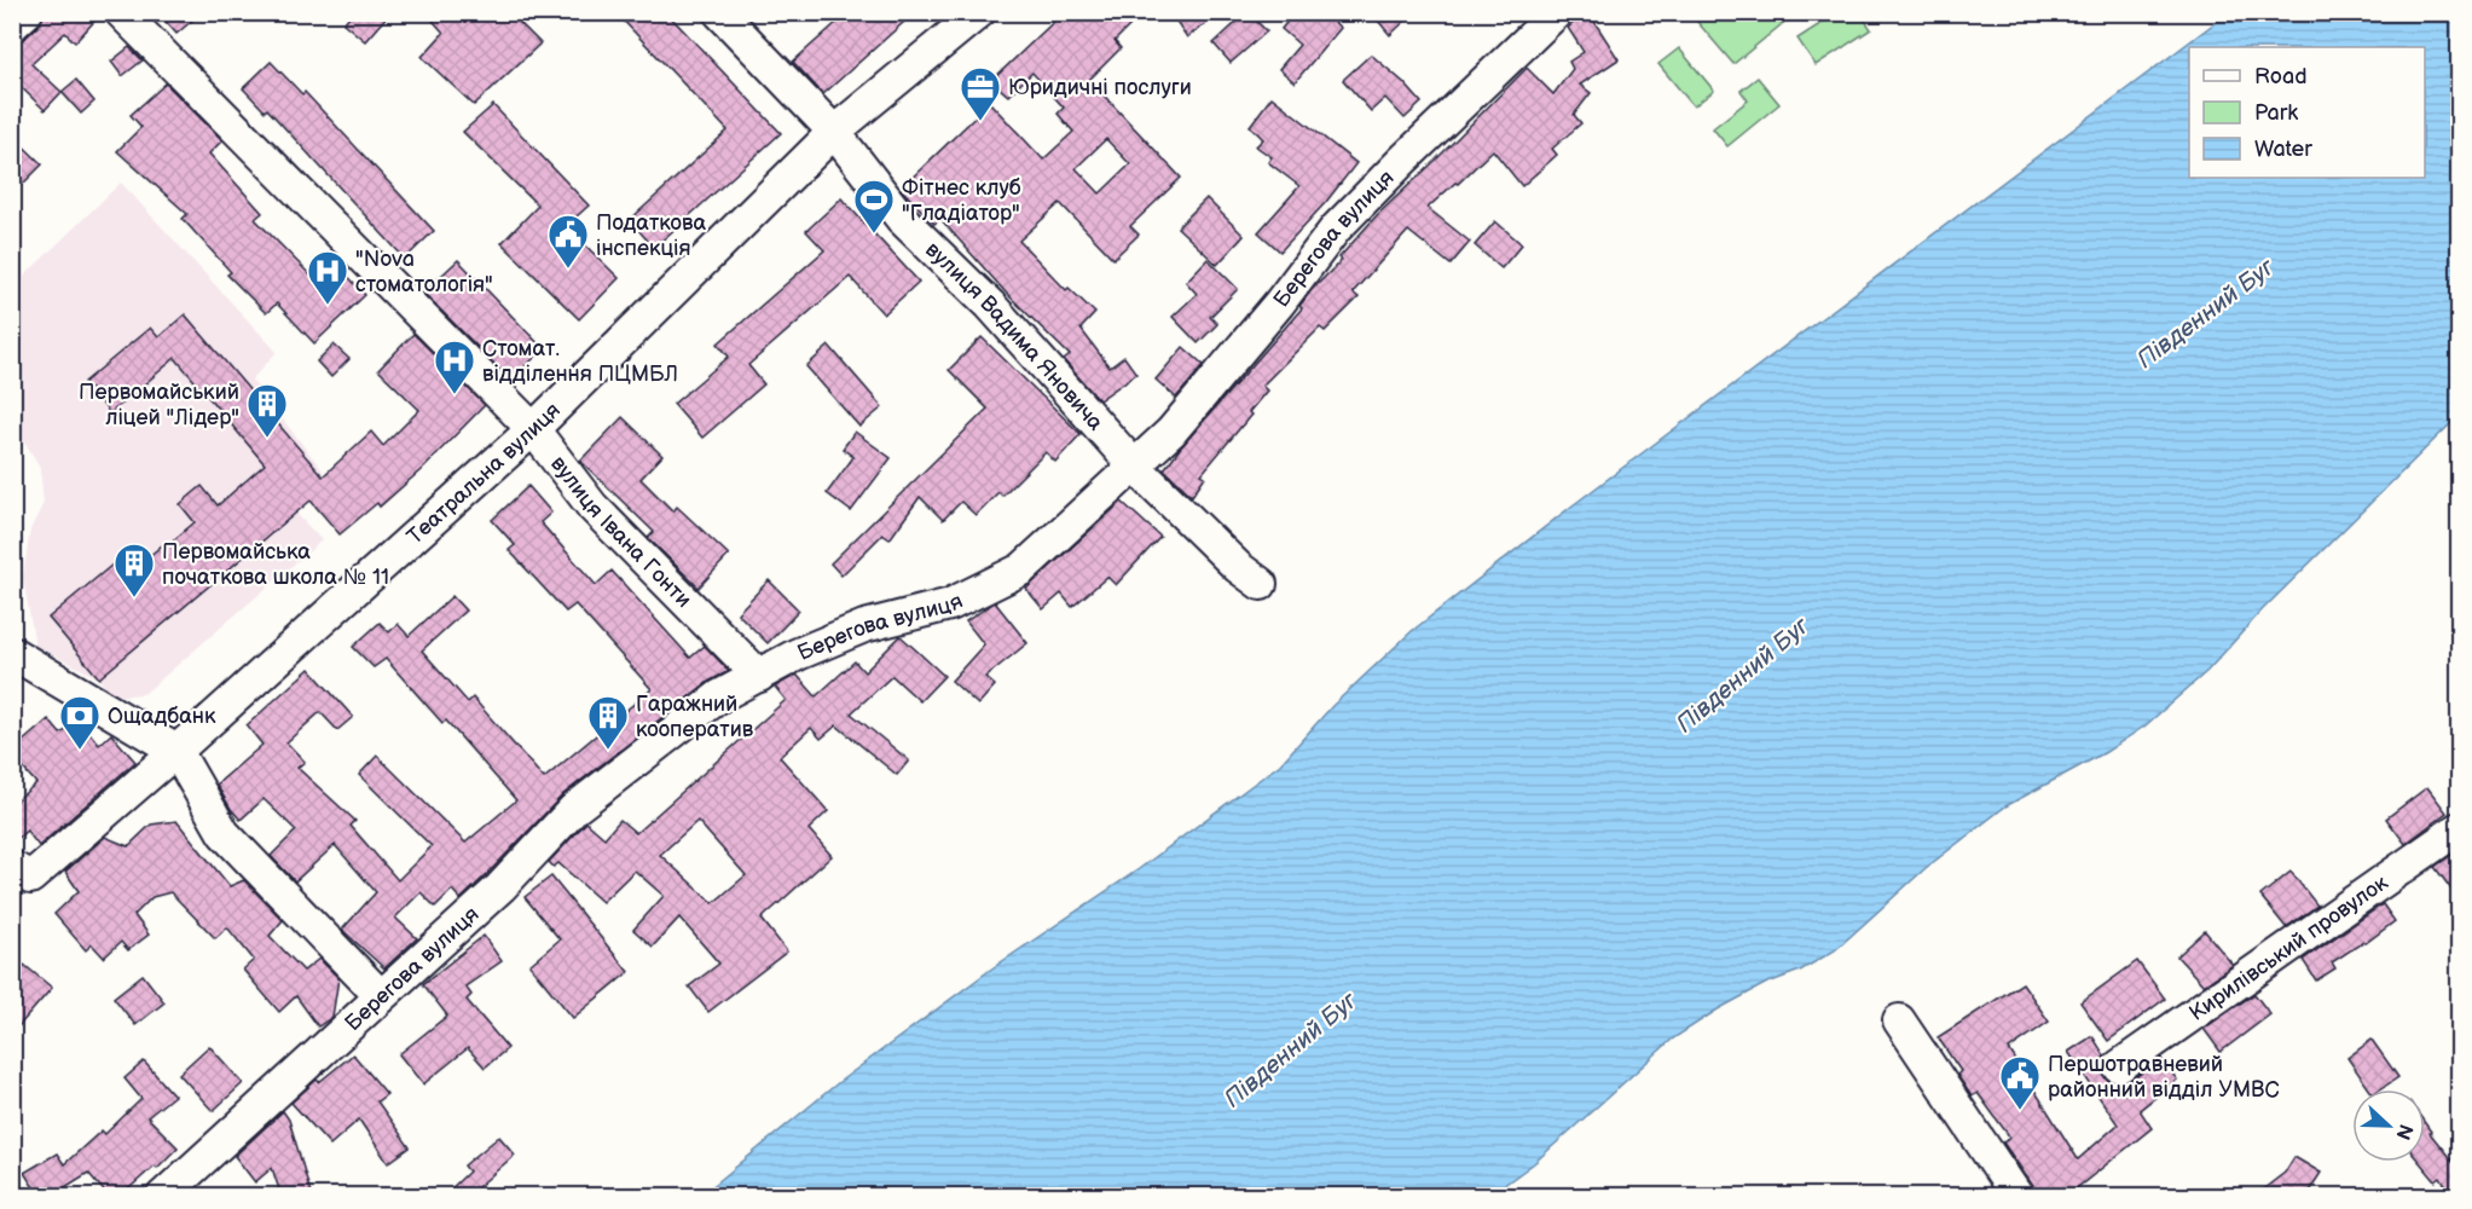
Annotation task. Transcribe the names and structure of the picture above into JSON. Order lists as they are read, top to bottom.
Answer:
{
  "streets": {
    "street": [
      "Берегова вулиця",
      "вулиця Вадима Яновича",
      "Театральна вулиця",
      "вулиця Івана Гонти",
      "Кирилівський провулок"
    ]
  },
  "crossings": [
    ["Берегова вулиця", "вулиця Вадима Яновича"],
    ["Берегова вулиця", "вулиця Івана Гонти"],
    ["вулиця Вадима Яновича", "Театральна вулиця"],
    ["Театральна вулиця", "вулиця Івана Гонти"]
  ],
  "water": ["Південний Буг"],
  "places": {
    "office": ["Юридичні послуги"],
    "sports": ["Фітнес клуб \"Гладіатор\""],
    "public building": ["Податкова інспекція", "Першотравневий районний відділ УМВС"],
    "hospital": ["\"Nova стоматологія\"", "Стомат. відділення ПЦМБЛ"],
    "building": ["Первомайський ліцей \"Лідер\"", "Первомайська початкова школа № 11", "Гаражний кооператив"],
    "bank": ["Ощадбанк"]
  },
  "legend": ["Road", "Park", "Water"],
  "north": "right"
}
